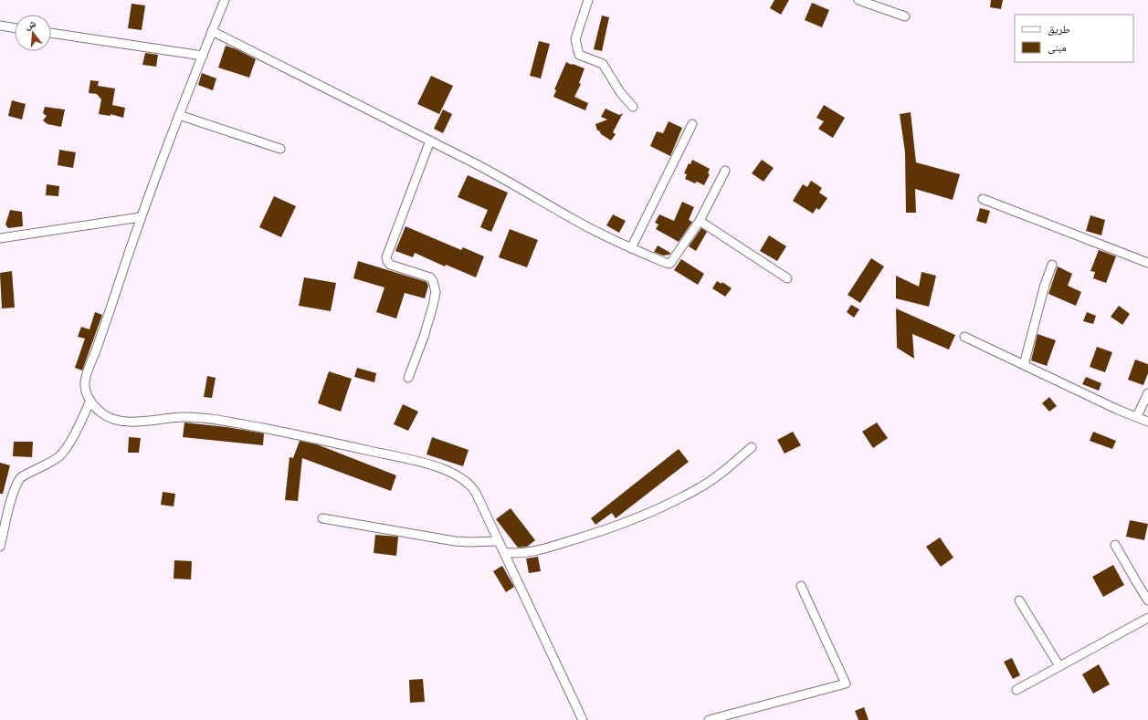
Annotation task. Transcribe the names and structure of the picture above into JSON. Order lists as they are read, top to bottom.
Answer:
{
  "legend": ["طريق", "مبنى"],
  "north": "top"
}
